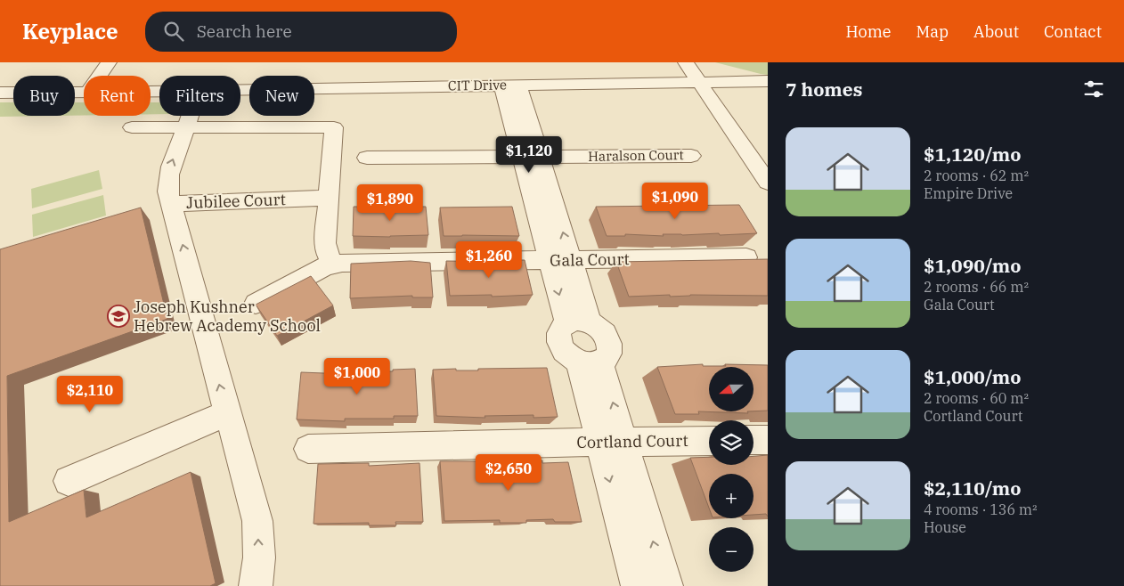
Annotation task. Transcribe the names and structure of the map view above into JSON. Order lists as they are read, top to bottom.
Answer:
{
  "streets": {
    "street": [
      "CIT Drive",
      "Haralson Court",
      "Jubilee Court",
      "Gala Court",
      "Cortland Court"
    ]
  },
  "places": {
    "school or university": ["Joseph Kushner Hebrew Academy School"]
  },
  "north": "left",
  "page": {
    "header": "Keyplace",
    "search": "Search here",
    "nav": [
      "Home",
      "Map",
      "About",
      "Contact"
    ],
    "heading": "7 homes",
    "chip": [
      "Buy",
      "Rent",
      "Filters",
      "New"
    ],
    "list": [
      {
        "name": "$1,120/mo",
        "note": "2 rooms · 62 m² · Empire Drive"
      },
      {
        "name": "$1,090/mo",
        "note": "2 rooms · 66 m² · Gala Court"
      },
      {
        "name": "$1,000/mo",
        "note": "2 rooms · 60 m² · Cortland Court"
      },
      {
        "name": "$2,110/mo",
        "note": "4 rooms · 136 m² · House"
      }
    ],
    "price": [
      "$1,120",
      "$1,090",
      "$1,890",
      "$1,260",
      "$1,000",
      "$2,110",
      "$2,650"
    ],
    "map_buttons": ["+", "−"]
  }
}
